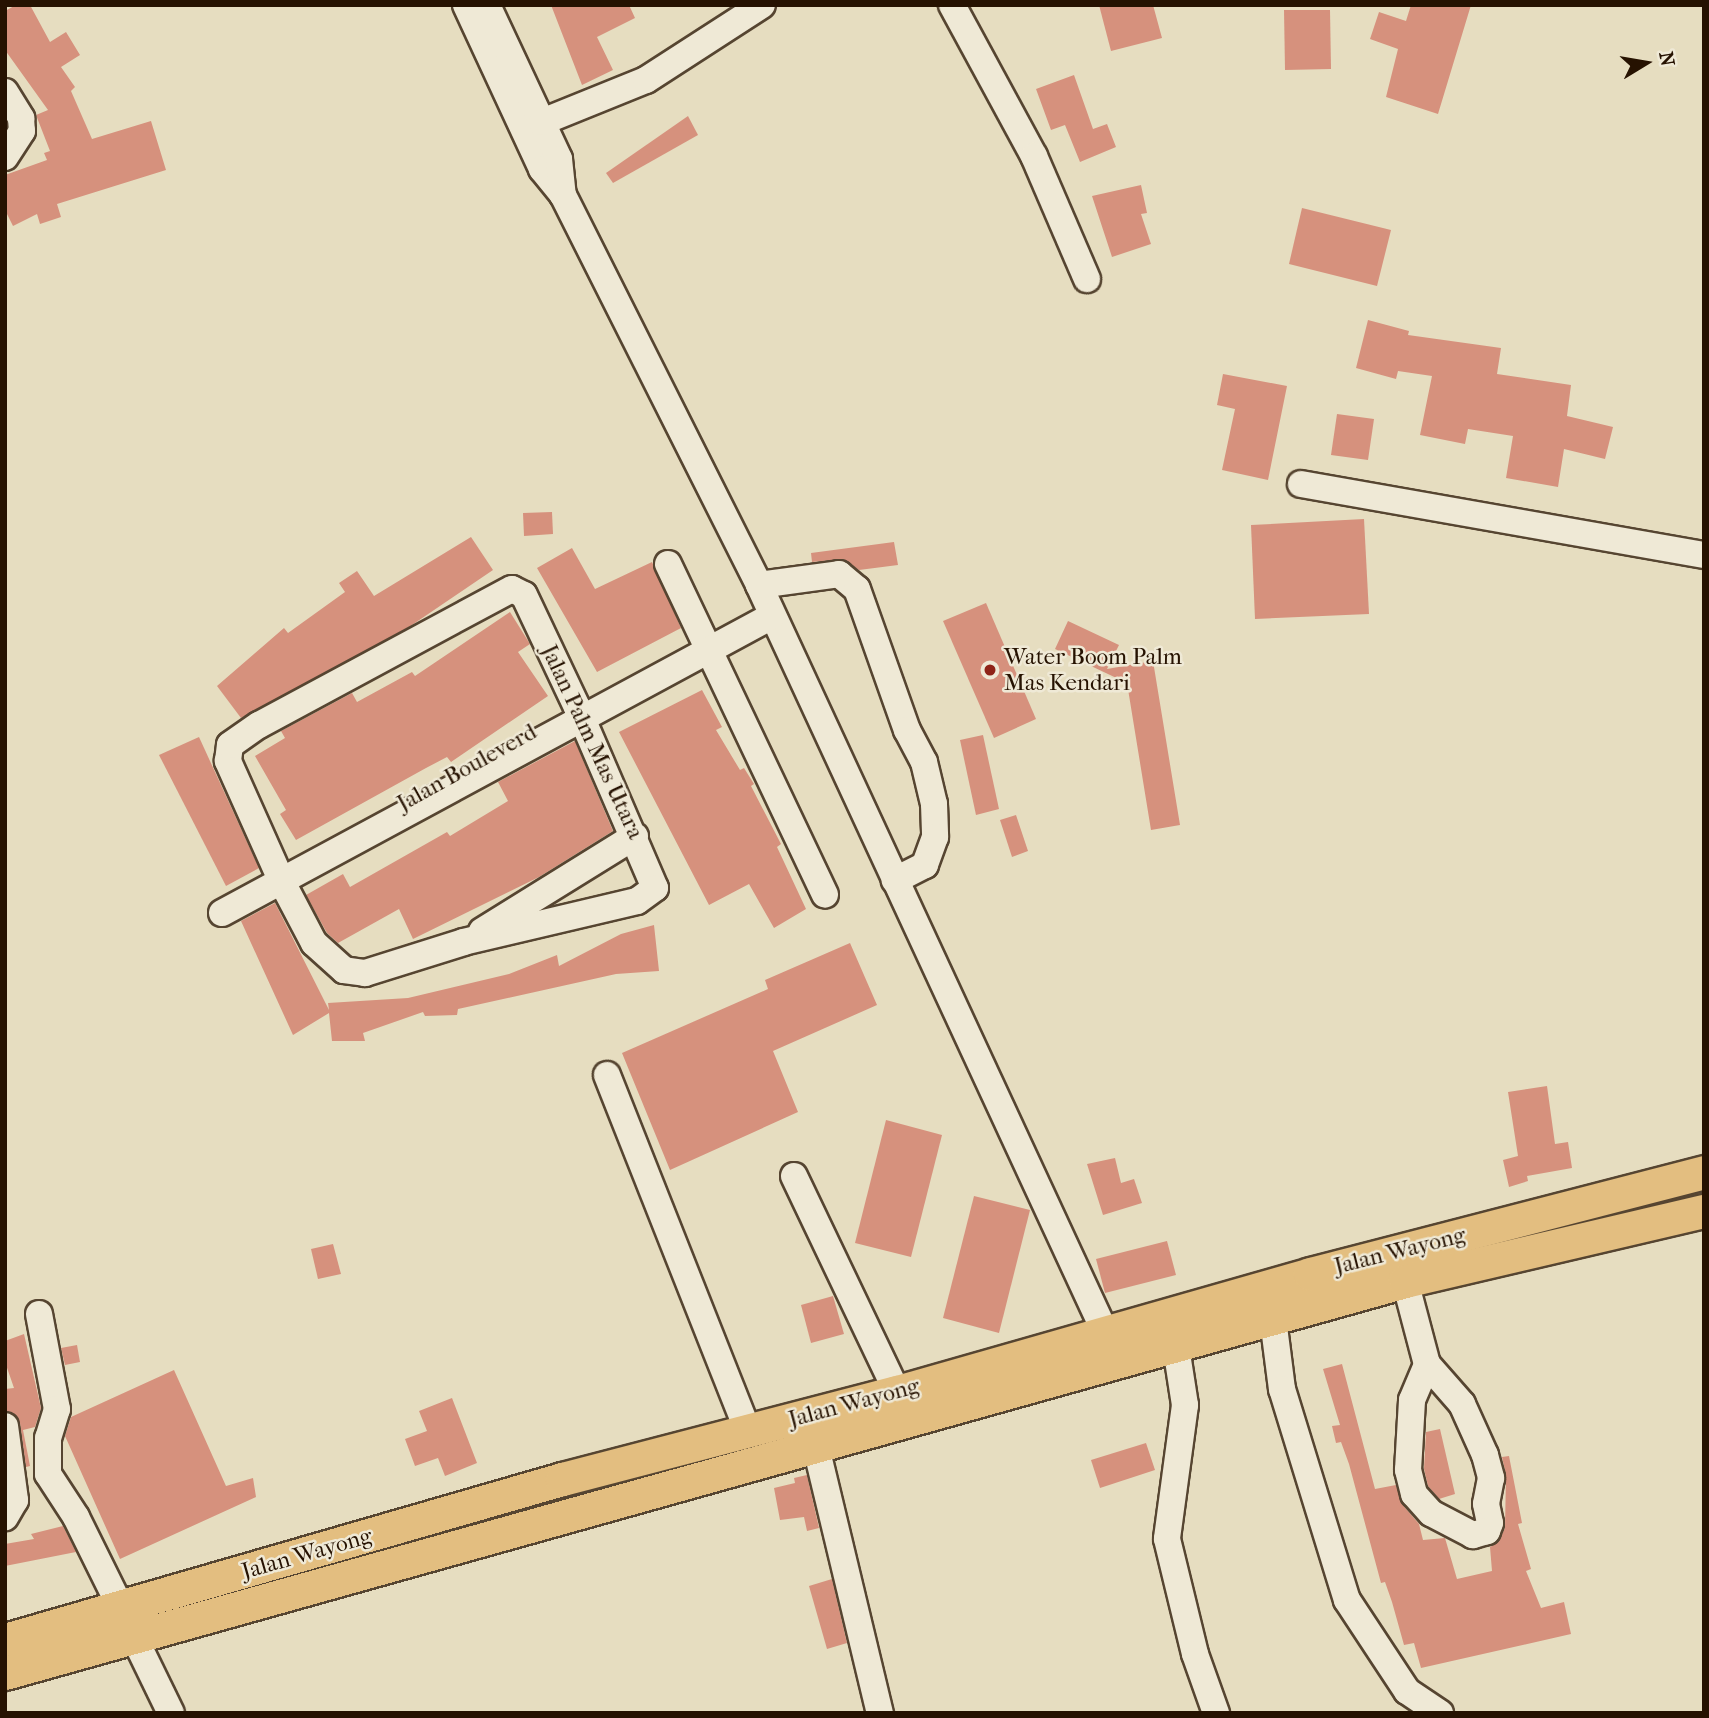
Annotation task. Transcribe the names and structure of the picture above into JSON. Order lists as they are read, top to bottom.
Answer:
{
  "streets": {
    "main road": ["Jalan Wayong"],
    "street": ["Jalan Palm Mas Utara", "Jalan Bouleverd"]
  },
  "crossings": [
    ["Jalan Palm Mas Utara", "Jalan Bouleverd"]
  ],
  "places": ["Water Boom Palm Mas Kendari"],
  "north": "right"
}
